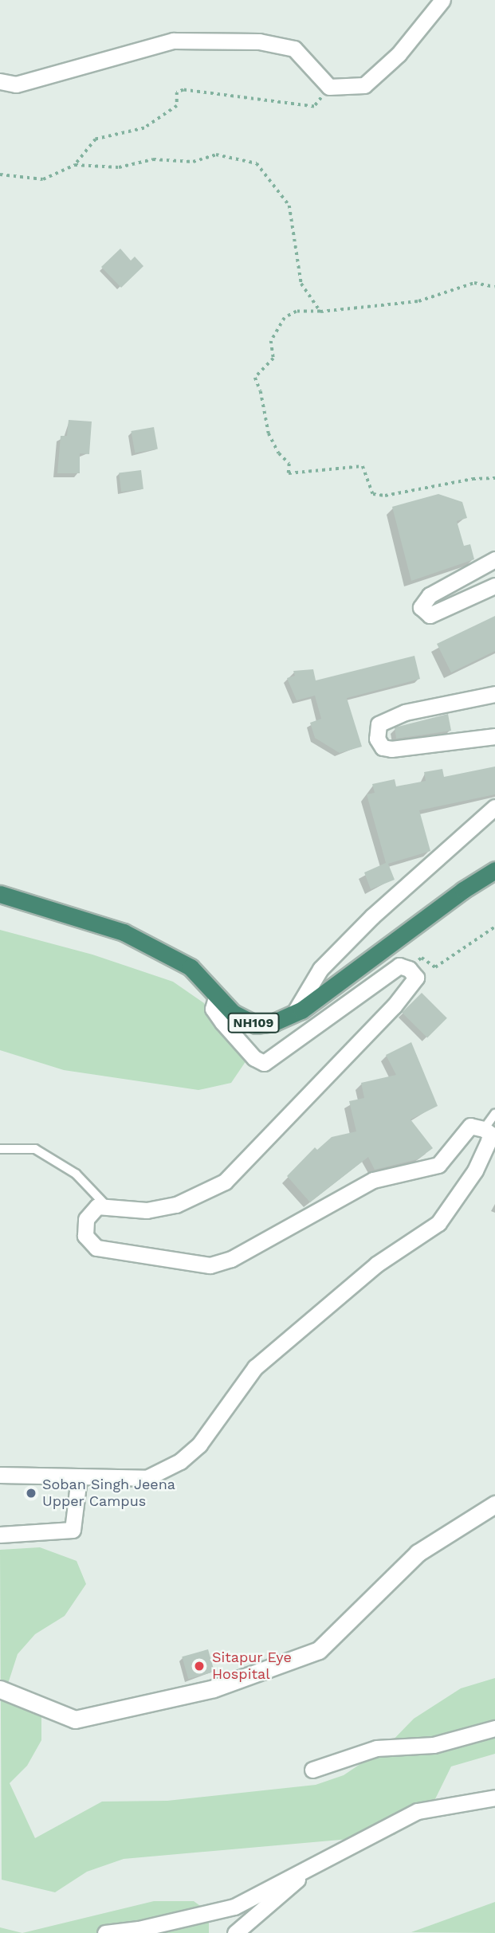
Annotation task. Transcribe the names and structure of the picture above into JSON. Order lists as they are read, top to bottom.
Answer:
{
  "streets": {
    "highway": ["NH109"]
  },
  "places": ["Soban Singh Jeena Upper Campus", "Sitapur Eye Hospital"]
}
